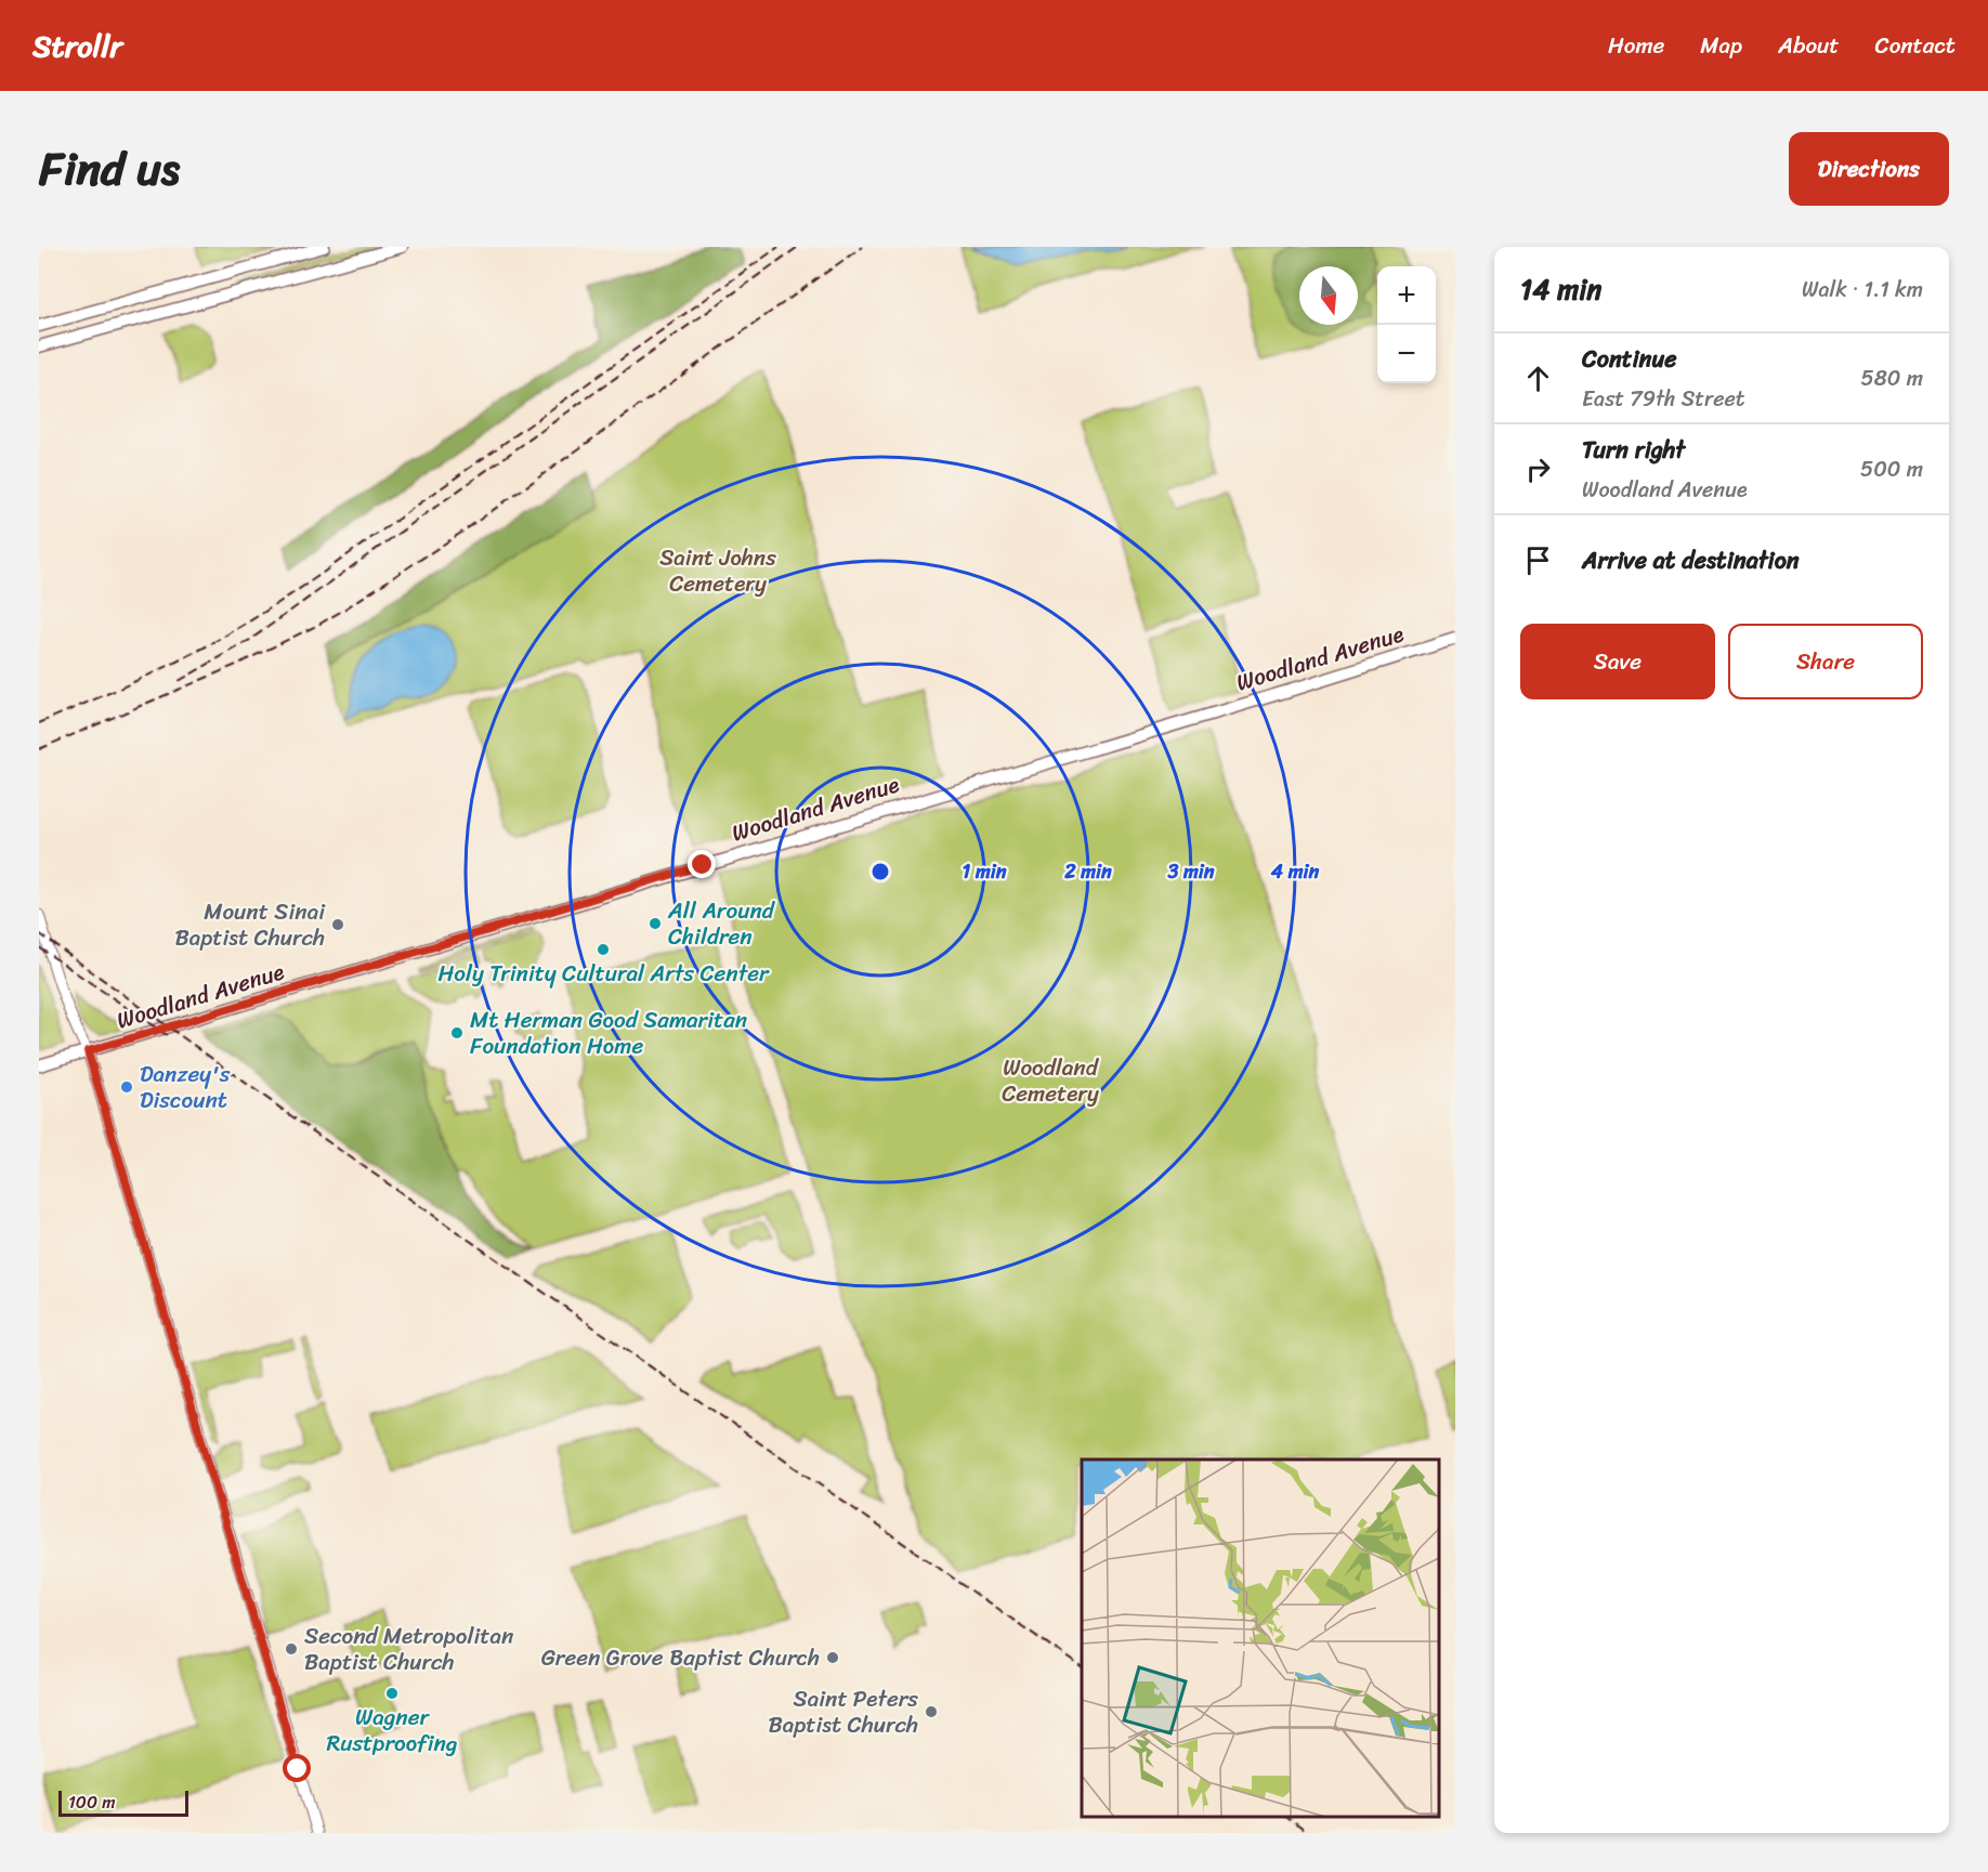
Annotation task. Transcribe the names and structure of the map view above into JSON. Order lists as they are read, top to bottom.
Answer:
{
  "streets": {
    "main road": ["Woodland Avenue"]
  },
  "parks": ["Saint Johns Cemetery", "Woodland Cemetery"],
  "places": [
    "All Around Children",
    "Mount Sinai Baptist Church",
    "Holy Trinity Cultural Arts Center",
    "Mt Herman Good Samaritan Foundation Home",
    "Danzey's Discount",
    "Second Metropolitan Baptist Church",
    "Green Grove Baptist Church",
    "Wagner Rustproofing",
    "Saint Peters Baptist Church"
  ],
  "scale_bar": "100 m",
  "north": "bottom",
  "page": {
    "header": "Strollr",
    "nav": [
      "Home",
      "Map",
      "About",
      "Contact"
    ],
    "title": "Find us",
    "buttons": [
      "Directions",
      ["Save", "Share"]
    ],
    "heading": ["14 min", "Walk · 1.1 km"],
    "map_buttons": ["+", "−"],
    "list": [
      ["Continue", "East 79th Street", "580 m"],
      ["Turn right", "Woodland Avenue", "500 m"],
      "Arrive at destination"
    ],
    "scale": "100 m"
  },
  "rings": [
    "1 min",
    "2 min",
    "3 min",
    "4 min"
  ]
}
